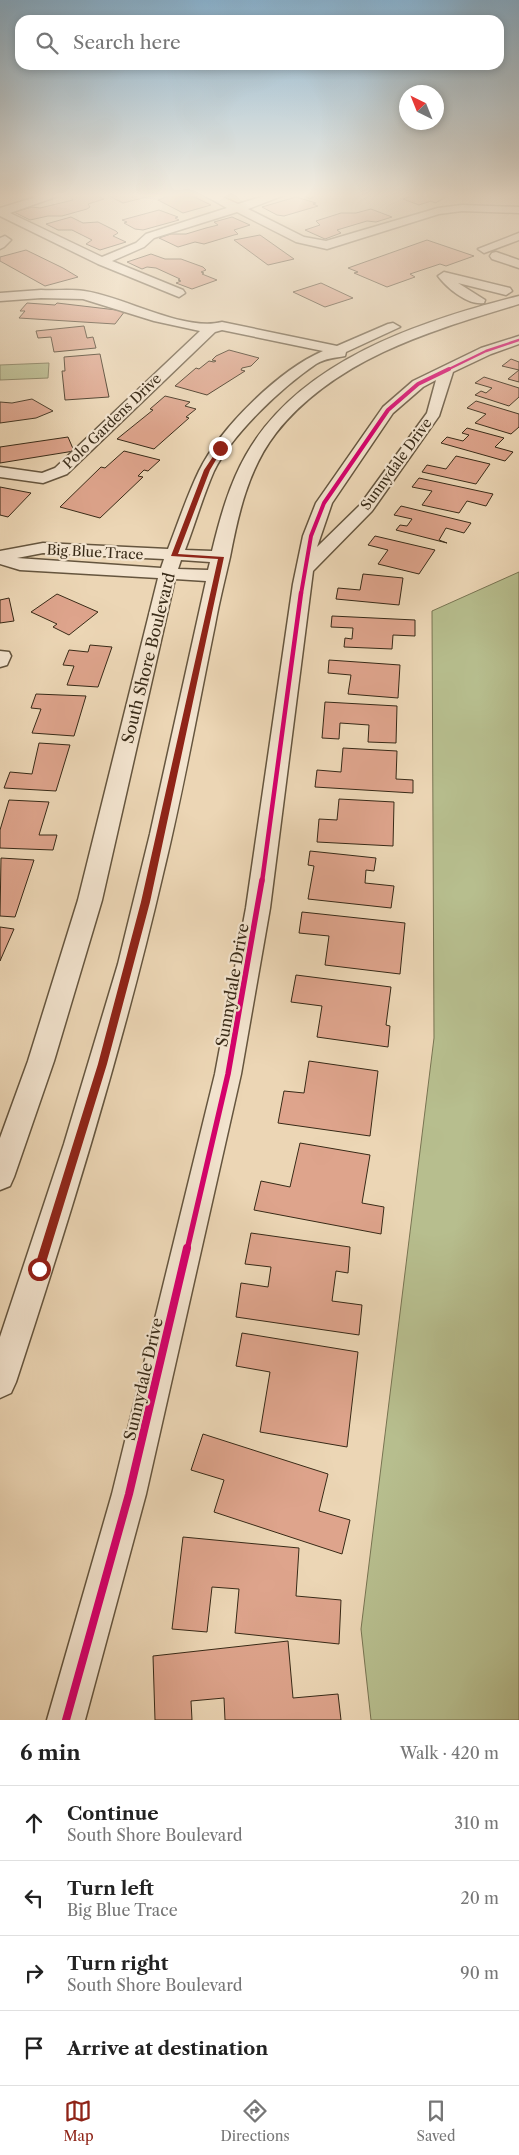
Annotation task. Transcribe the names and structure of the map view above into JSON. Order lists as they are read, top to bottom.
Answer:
{
  "streets": {
    "street": [
      "Polo Gardens Drive",
      "Sunnydale Drive",
      "Big Blue Trace",
      "South Shore Boulevard"
    ]
  },
  "crossings": [
    ["Big Blue Trace", "South Shore Boulevard"]
  ],
  "north": "top left",
  "page": {
    "search": "Search here",
    "heading": ["6 min", "Walk · 420 m"],
    "list": [
      ["Continue", "South Shore Boulevard", "310 m"],
      ["Turn left", "Big Blue Trace", "20 m"],
      ["Turn right", "South Shore Boulevard", "90 m"],
      "Arrive at destination"
    ],
    "nav": ["Map", "Directions", "Saved"]
  }
}
